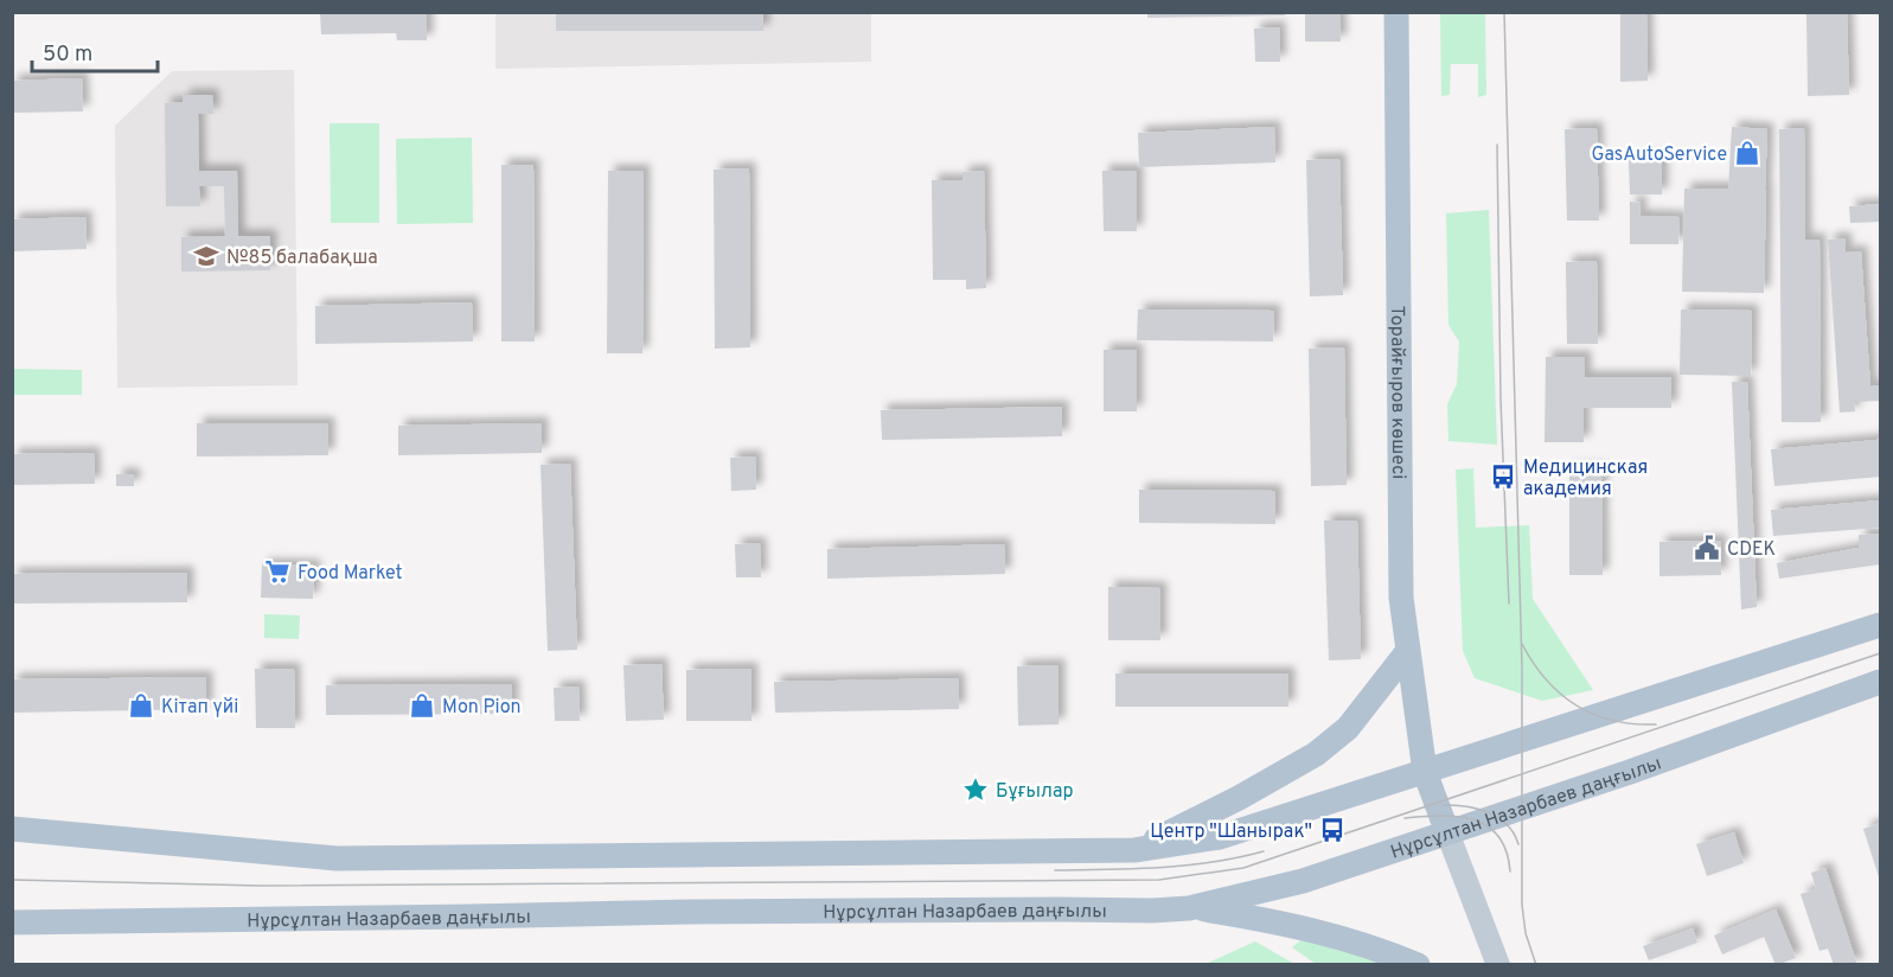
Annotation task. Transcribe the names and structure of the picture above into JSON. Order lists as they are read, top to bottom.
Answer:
{
  "streets": {
    "main road": ["Торайғыров көшесі", "Нұрсұлтан Назарбаев даңғылы"]
  },
  "crossings": [
    ["Торайғыров көшесі", "Нұрсұлтан Назарбаев даңғылы"]
  ],
  "places": {
    "shop": ["GasAutoService", "Кітап үйі", "Mon Pion"],
    "school or university": ["№85 балабақша"],
    "bus stop": ["Медицинская академия", "Центр \"Шанырак\""],
    "public building": ["CDEK"],
    "supermarket": ["Food Market"],
    "place": ["Бұғылар"]
  },
  "scale_bar": "50 m"
}
